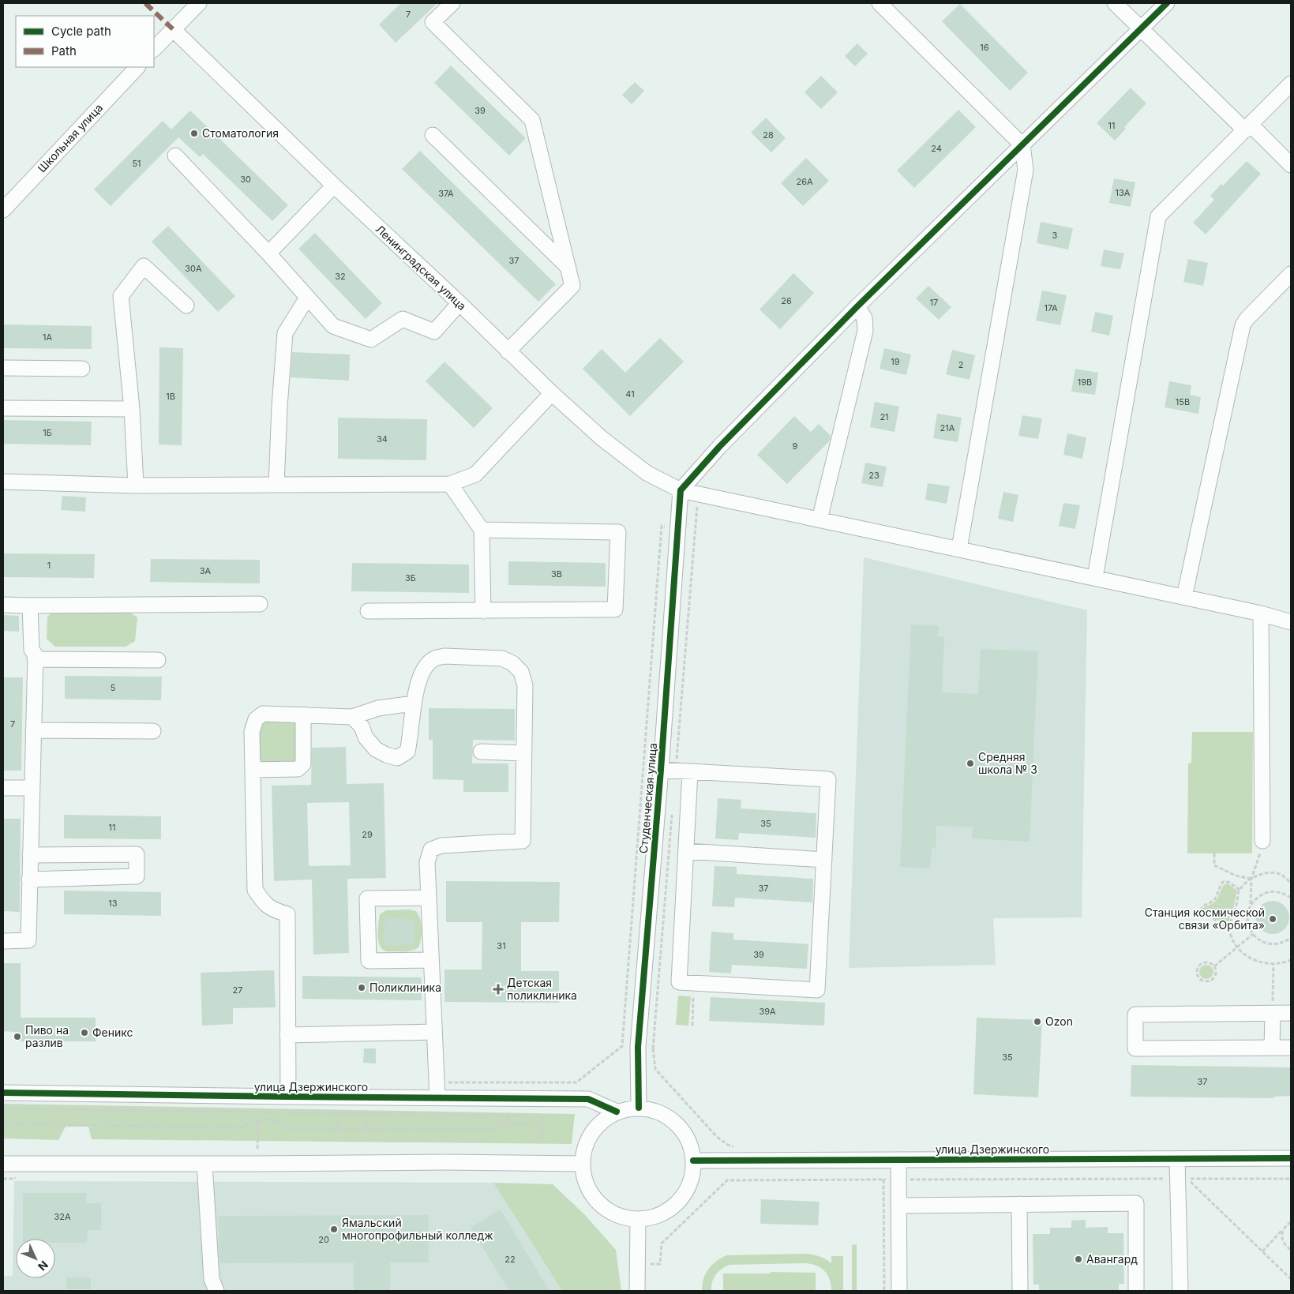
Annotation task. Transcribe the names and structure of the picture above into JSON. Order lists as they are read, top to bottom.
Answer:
{
  "streets": {
    "street": [
      "Школьная улица",
      "Ленинградская улица",
      "Студенческая улица",
      "улица Дзержинского"
    ]
  },
  "crossings": [
    ["Ленинградская улица", "Студенческая улица"],
    ["Студенческая улица", "улица Дзержинского"]
  ],
  "places": {
    "other": [
      "Стоматология",
      "Средняя школа № 3",
      "Станция космической связи «Орбита»",
      "Поликлиника",
      "Ozon",
      "Феникс",
      "Пиво на разлив",
      "Ямальский многопрофильный колледж",
      "Авангард"
    ],
    "health": ["Детская поликлиника"]
  },
  "house_numbers": [
    "7",
    "16",
    "39",
    "11",
    "28",
    "24",
    "51",
    "30",
    "26А",
    "13А",
    "37А",
    "3",
    "37",
    "30А",
    "32",
    "26",
    "17",
    "17А",
    "1А",
    "19",
    "2",
    "19В",
    "41",
    "1В",
    "15В",
    "21",
    "21А",
    "1Б",
    "34",
    "9",
    "23",
    "1",
    "3А",
    "3В",
    "3Б",
    "5",
    "7",
    "35",
    "11",
    "29",
    "37",
    "13",
    "31",
    "39",
    "27",
    "39А",
    "35",
    "37",
    "32А",
    "20",
    "22"
  ],
  "legend": ["Cycle path", "Path"],
  "north": "bottom right"
}
